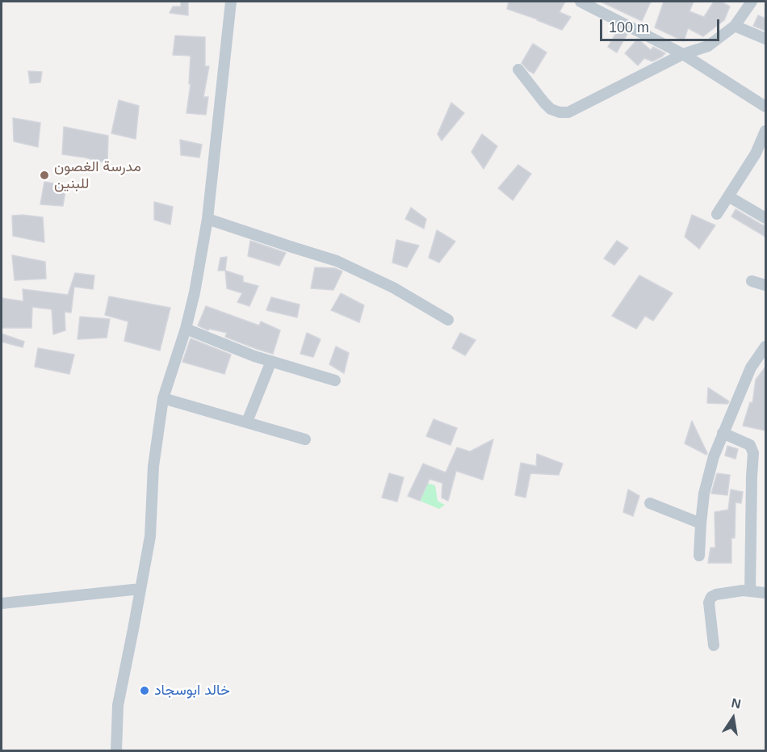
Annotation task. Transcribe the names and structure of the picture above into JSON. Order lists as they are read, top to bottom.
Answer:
{
  "places": ["مدرسة الغصون للبنين", "خالد ابوسجاد"],
  "scale_bar": "100 m",
  "north": "top"
}
